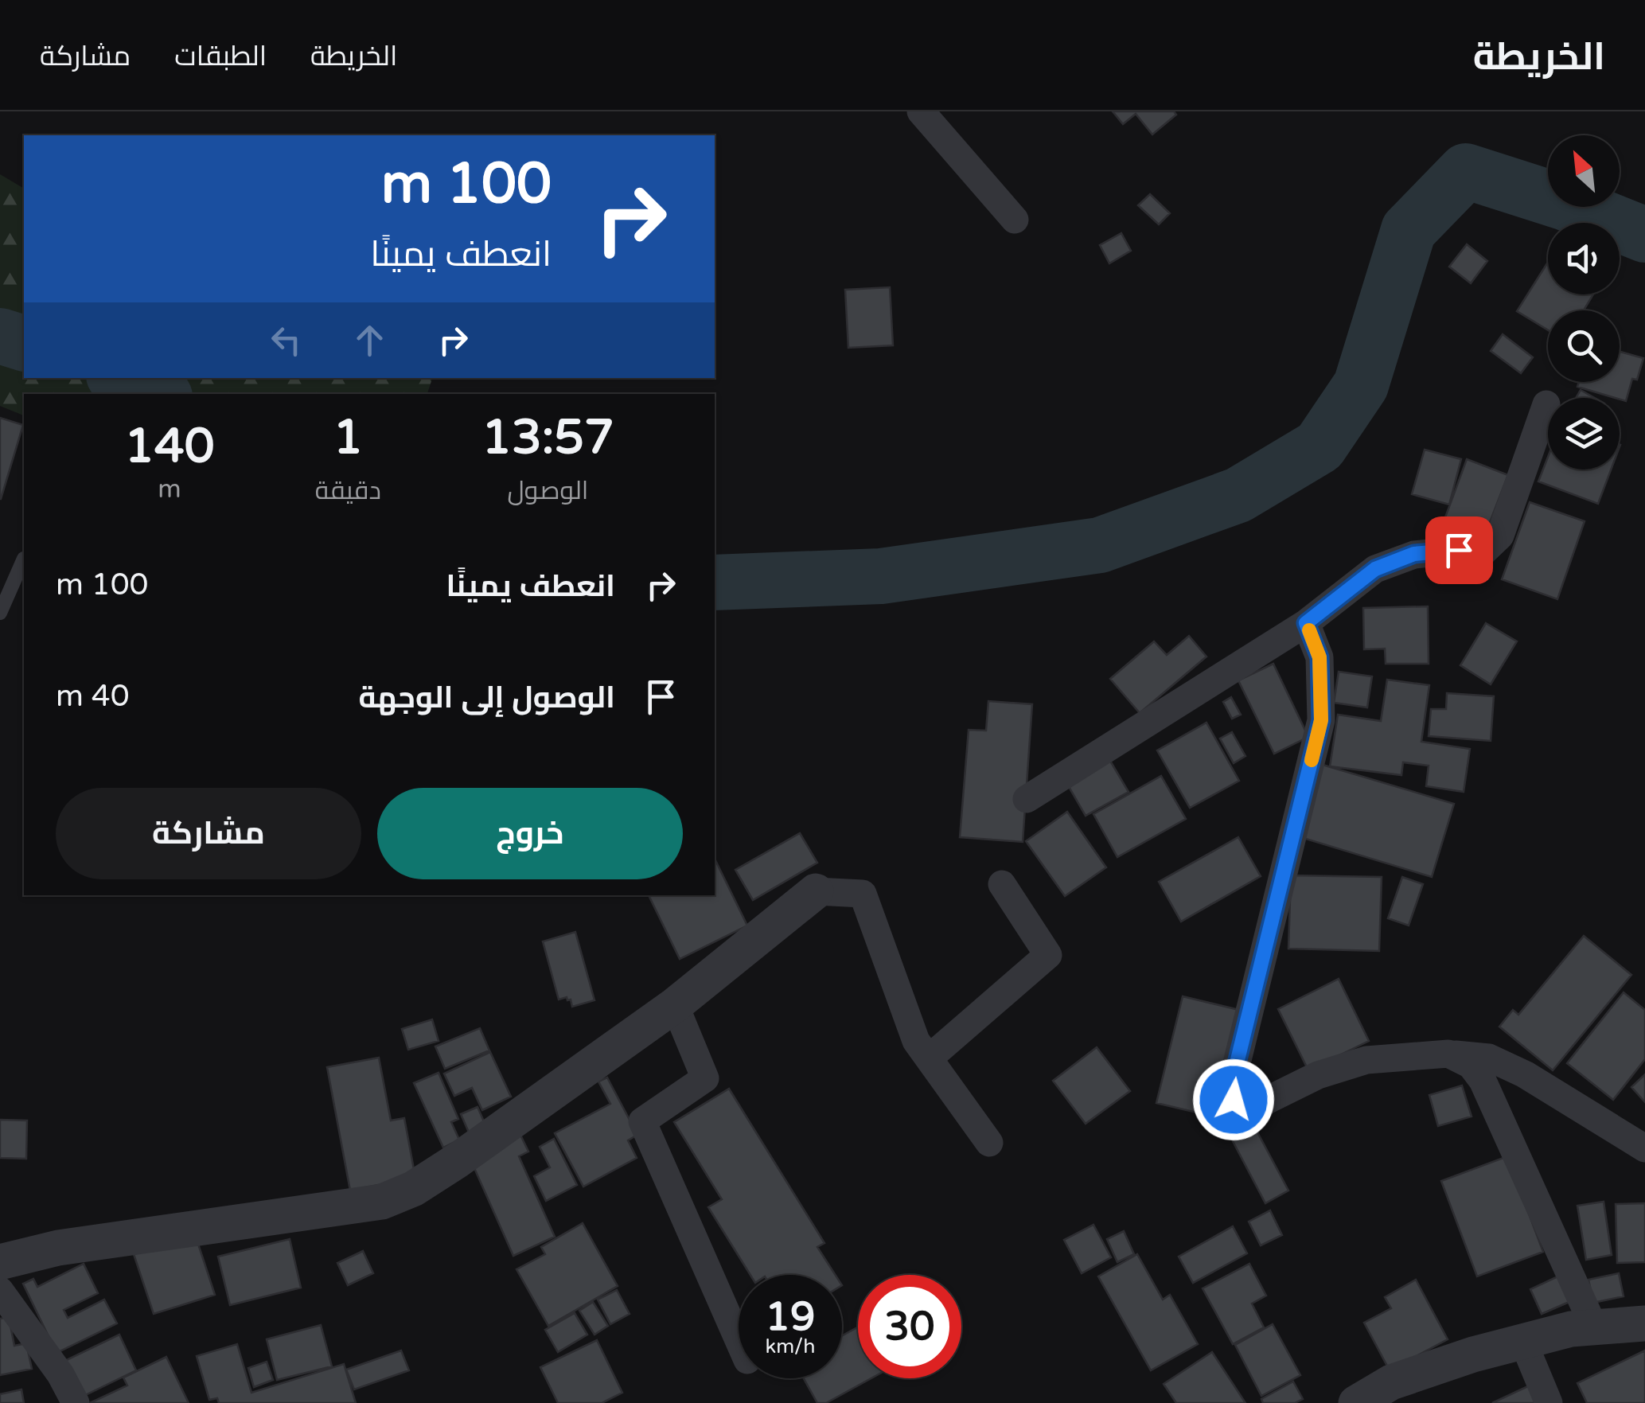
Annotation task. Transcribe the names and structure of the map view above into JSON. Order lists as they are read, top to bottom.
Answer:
{
  "north": "top left",
  "page": {
    "header": "الخريطة",
    "nav": ["الخريطة", "الطبقات", "مشاركة"],
    "turn": ["100 m", "انعطف يمينًا"],
    "eta": [
      "13:57",
      "الوصول",
      "1",
      "دقيقة",
      "140",
      "m"
    ],
    "list": [
      {
        "name": "انعطف يمينًا",
        "value": "100 m"
      },
      {
        "name": "الوصول إلى الوجهة",
        "value": "40 m"
      }
    ],
    "buttons": ["خروج", "مشاركة"],
    "speed": "19 km/h",
    "limit": "30"
  }
}
